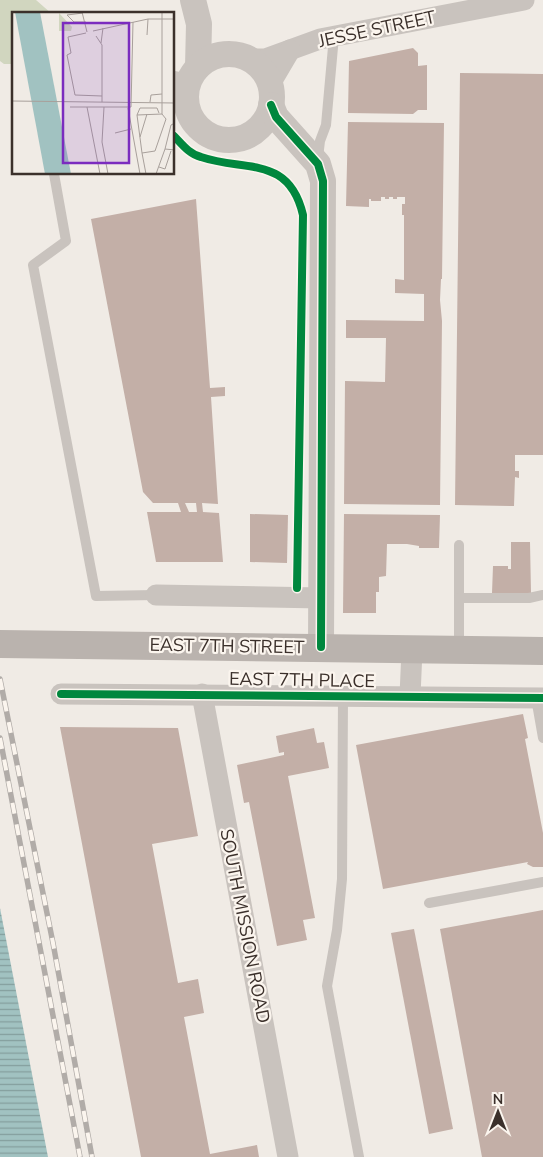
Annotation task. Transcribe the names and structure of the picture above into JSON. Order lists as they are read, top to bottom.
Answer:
{
  "streets": {
    "main road": ["EAST 7TH STREET"],
    "street": ["JESSE STREET", "EAST 7TH PLACE", "SOUTH MISSION ROAD"]
  },
  "crossings": [
    ["EAST 7TH PLACE", "SOUTH MISSION ROAD"]
  ],
  "north": "top"
}
